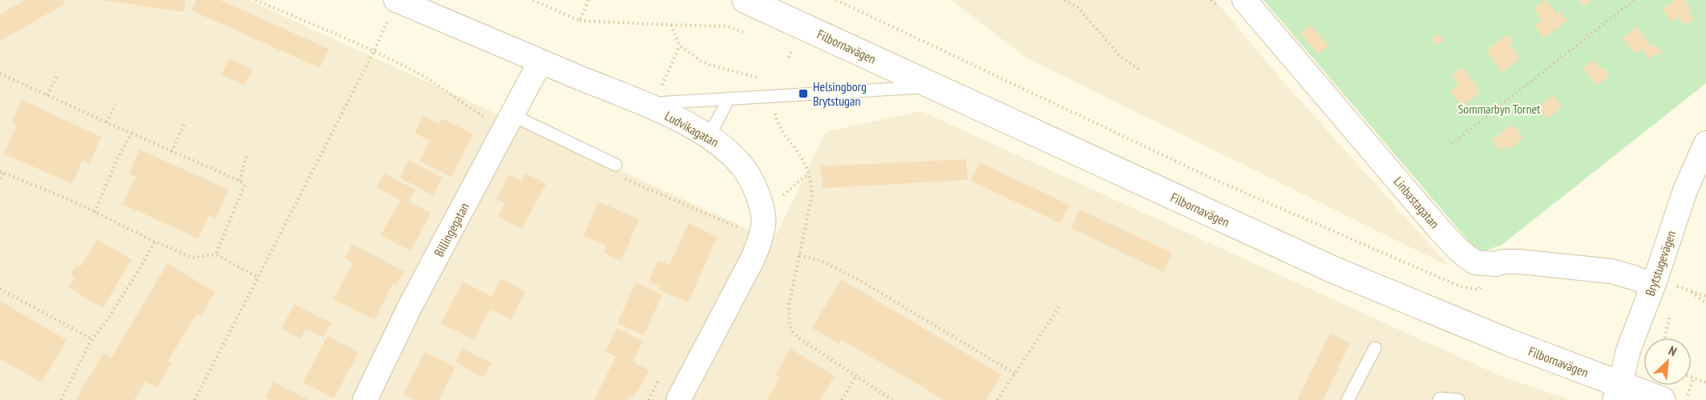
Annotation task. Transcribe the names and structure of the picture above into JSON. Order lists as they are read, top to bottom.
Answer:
{
  "streets": {
    "street": [
      "Filbornavägen",
      "Ludvikagatan",
      "Linbastagatan",
      "Billingegatan",
      "Brytstugevägen"
    ]
  },
  "crossings": [
    ["Filbornavägen", "Brytstugevägen"],
    ["Ludvikagatan", "Billingegatan"],
    ["Linbastagatan", "Brytstugevägen"]
  ],
  "parks": ["Sommarbyn Tornet"],
  "places": {
    "transit": ["Helsingborg Brytstugan"]
  },
  "north": "top right"
}
